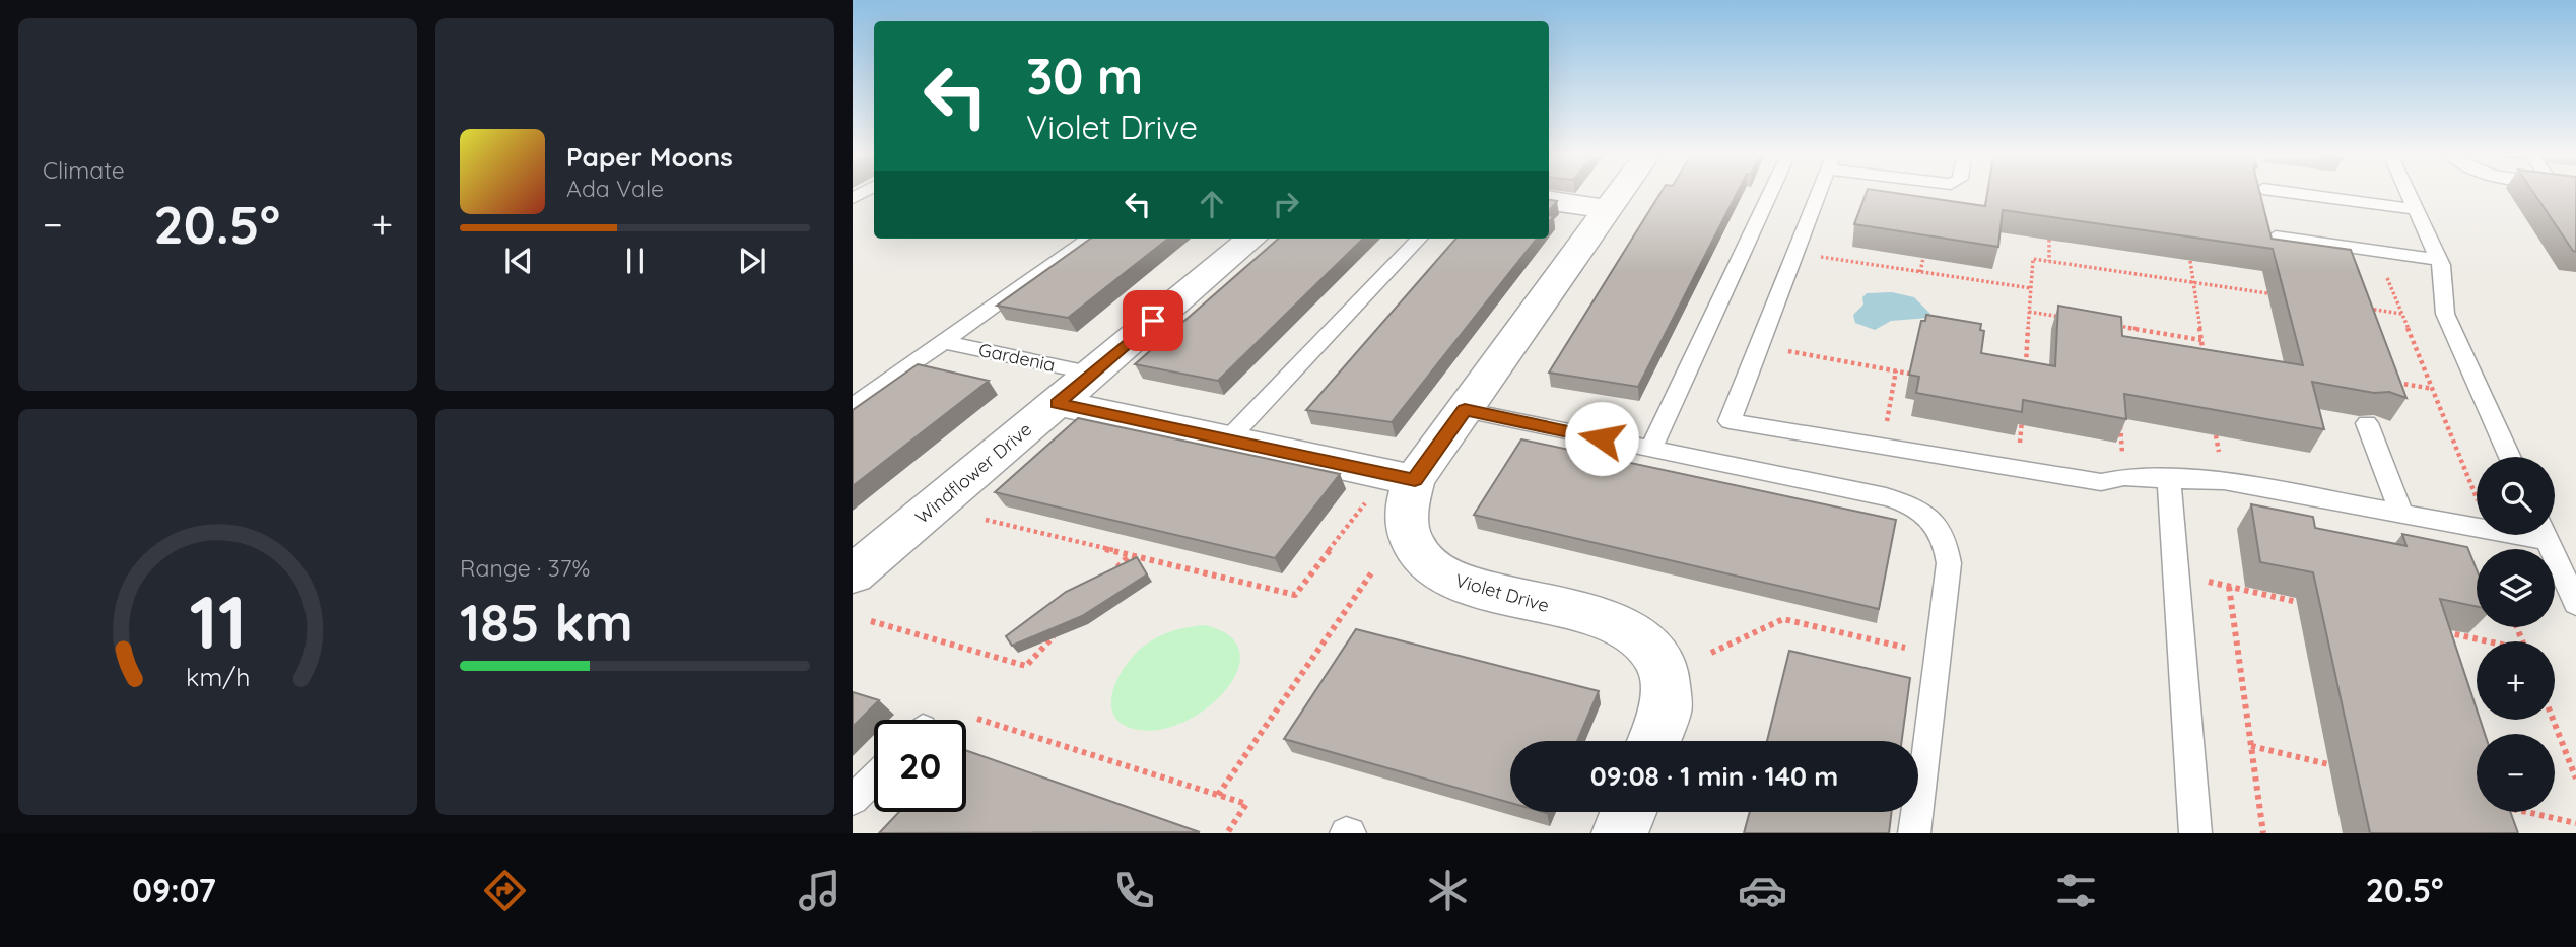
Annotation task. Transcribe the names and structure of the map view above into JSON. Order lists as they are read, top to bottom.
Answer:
{
  "streets": {
    "street": ["Windflower Drive", "Violet Drive"],
    "lane": ["Gardenia"]
  },
  "crossings": [
    ["Gardenia", "Windflower Drive"]
  ],
  "page": {
    "tile": [
      "Climate",
      ["Range · 37%", "185 km"]
    ],
    "turn": ["30 m", "Violet Drive"],
    "song": ["Paper Moons", "Ada Vale"],
    "heat": ["−", "20.5°", "+"],
    "map_buttons": ["+", "−"],
    "limit": "20",
    "trip": "09:08 · 1 min · 140 m",
    "tabs": ["09:07", "20.5°"],
    "gauge": ["11", "km/h"]
  }
}
